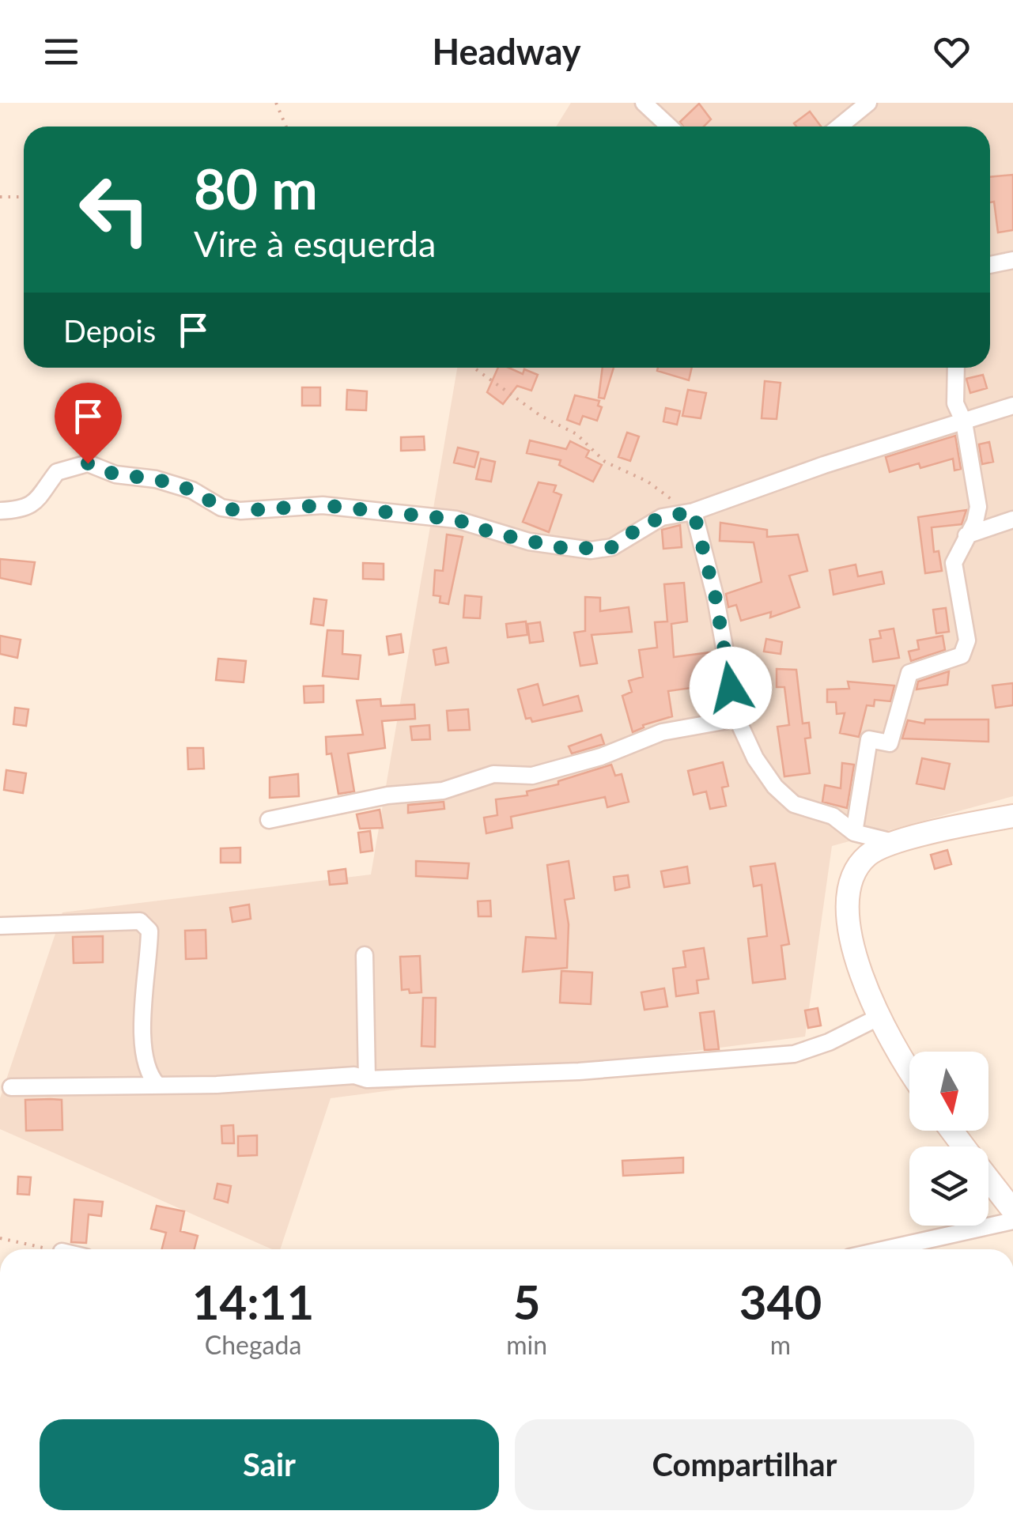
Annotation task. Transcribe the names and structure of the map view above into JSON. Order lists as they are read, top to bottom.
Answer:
{
  "north": "bottom",
  "page": {
    "header": "Headway",
    "turn": ["80 m", "Vire à esquerda"],
    "then": "Depois",
    "eta": [
      "14:11",
      "Chegada",
      "5",
      "min",
      "340",
      "m"
    ],
    "buttons": ["Sair", "Compartilhar"]
  }
}
